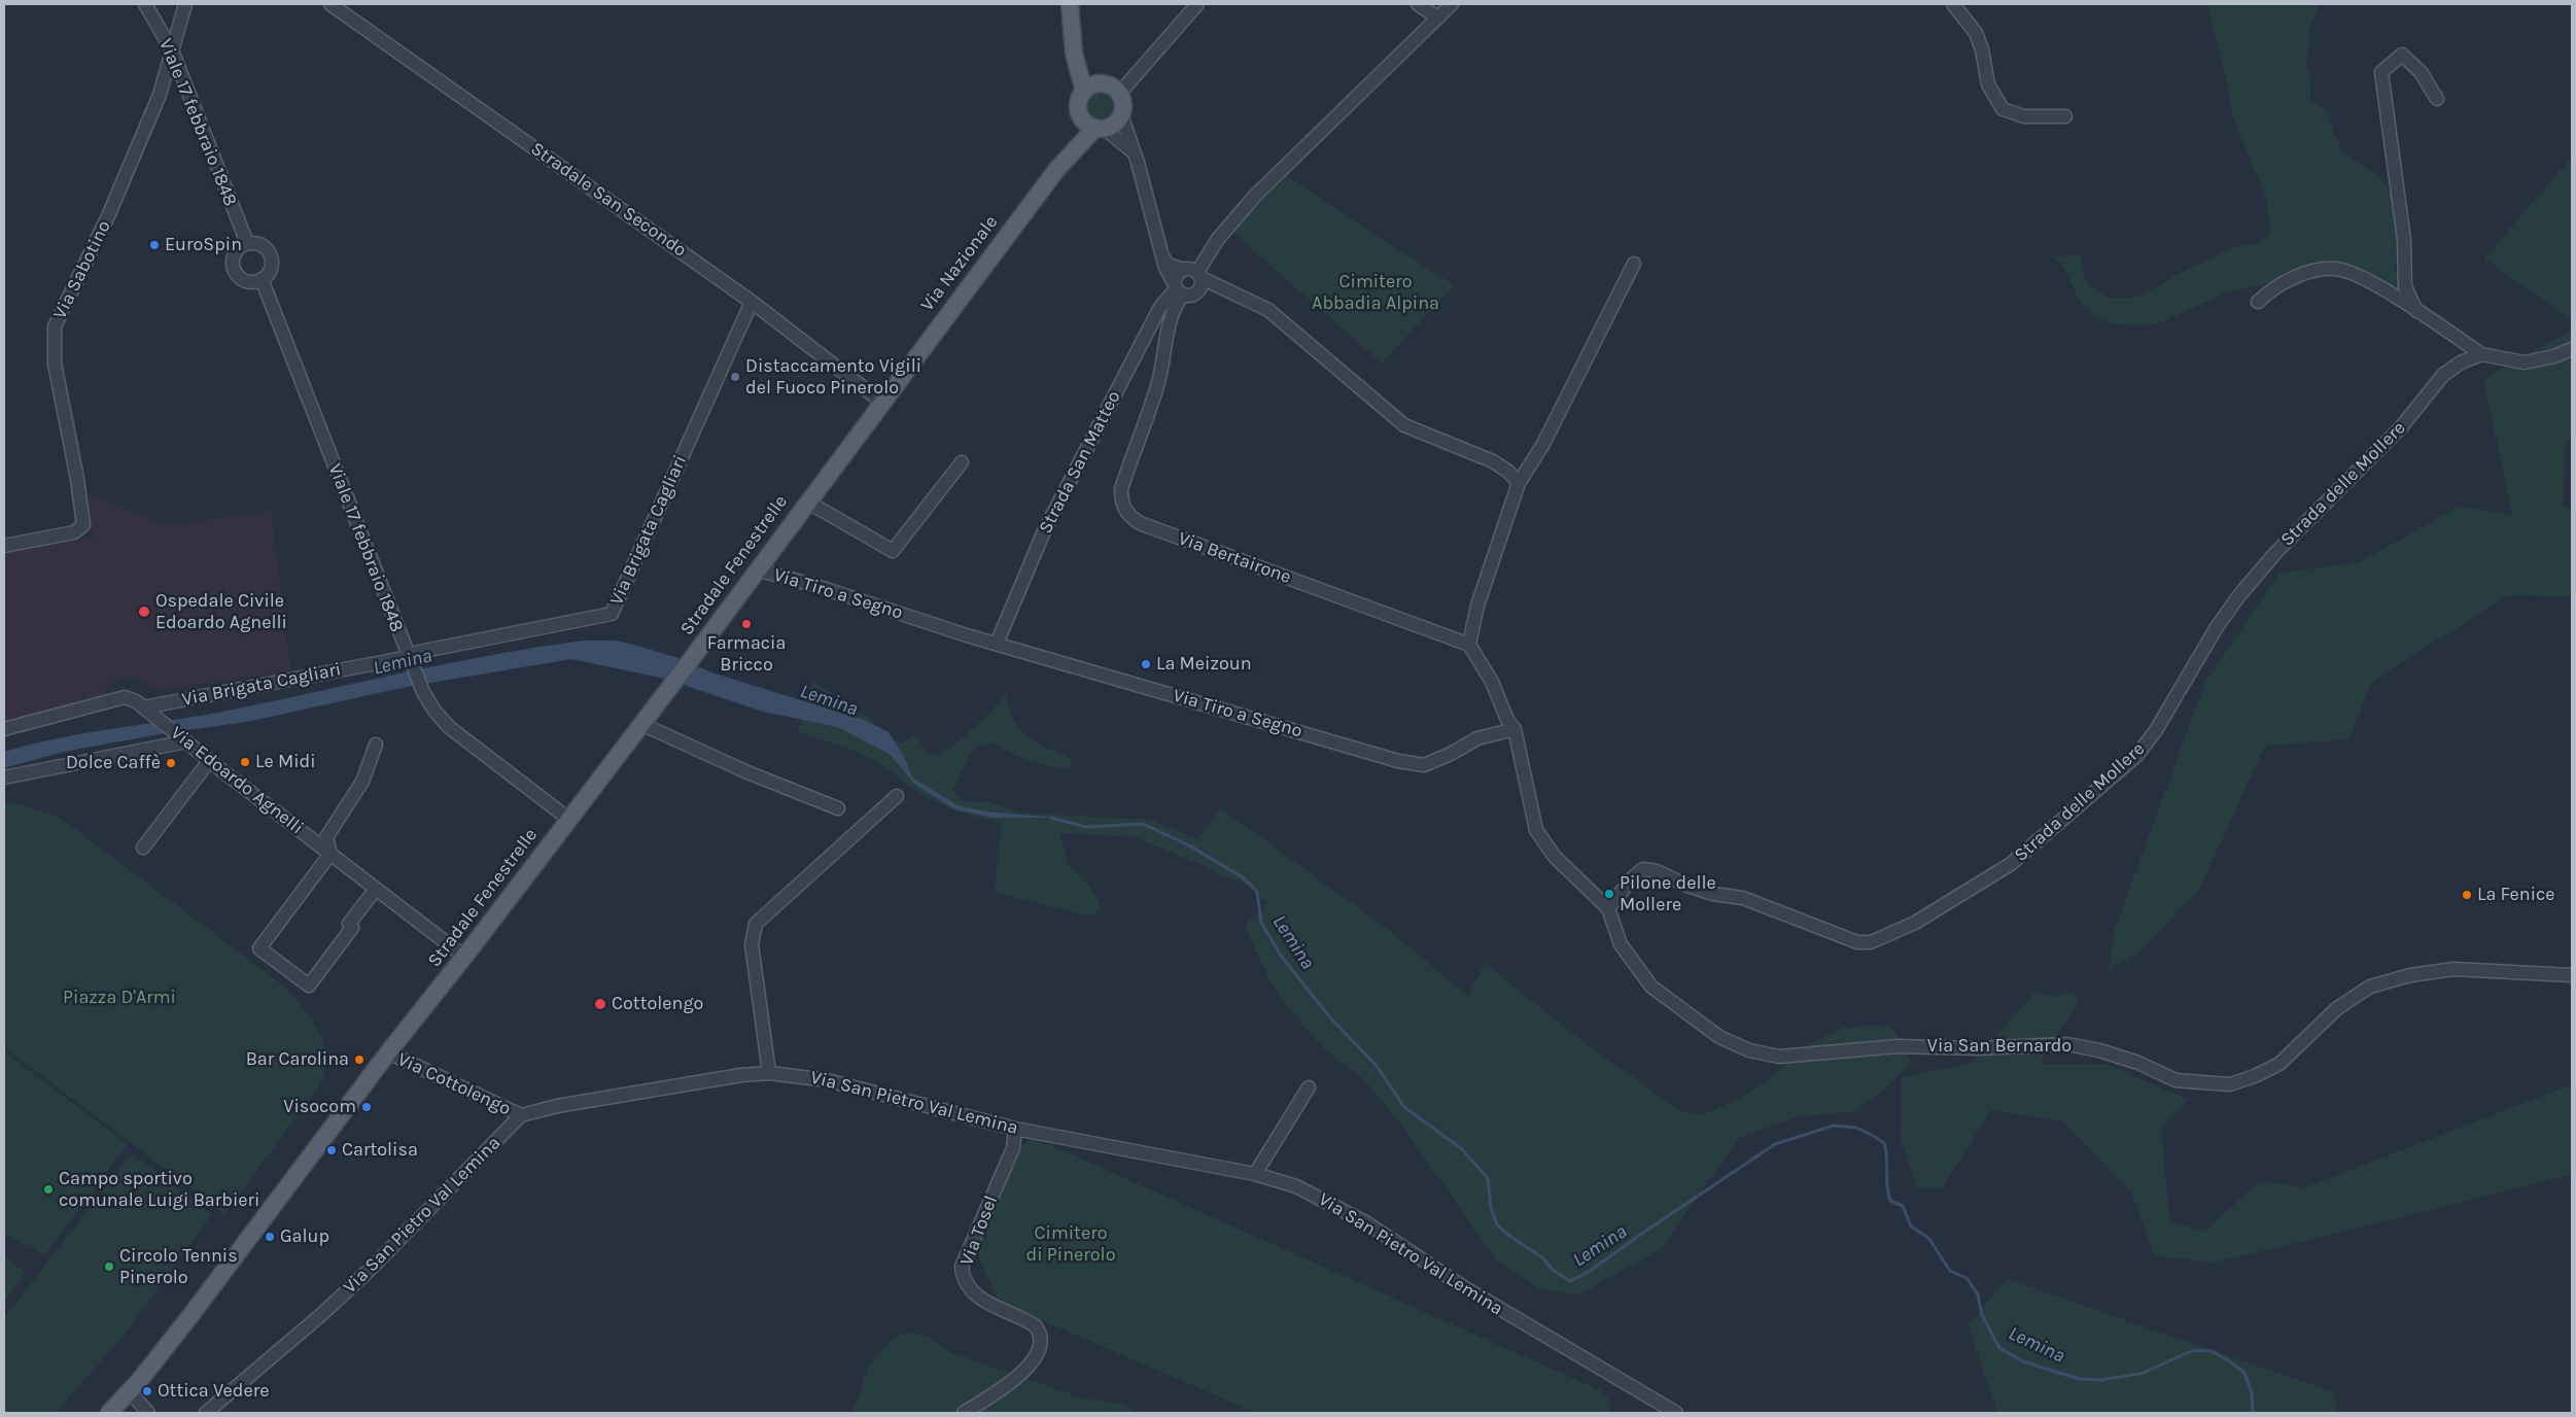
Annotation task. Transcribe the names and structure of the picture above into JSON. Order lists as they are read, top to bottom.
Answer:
{
  "streets": {
    "main road": ["Via Nazionale", "Stradale Fenestrelle"],
    "street": [
      "Viale 17 febbraio 1848",
      "Stradale San Secondo",
      "Via Sabotino",
      "Strada San Matteo",
      "Strada delle Mollere",
      "Via Brigata Cagliari",
      "Via Bertairone",
      "Via Tiro a Segno",
      "Via Edoardo Agnelli",
      "Via San Bernardo",
      "Via Cottolengo",
      "Via San Pietro Val Lemina",
      "Via Tosel"
    ]
  },
  "crossings": [
    ["Viale 17 febbraio 1848", "Via Sabotino"],
    ["Viale 17 febbraio 1848", "Via Brigata Cagliari"],
    ["Viale 17 febbraio 1848", "Stradale Fenestrelle"],
    ["Stradale San Secondo", "Via Nazionale"],
    ["Stradale San Secondo", "Via Brigata Cagliari"],
    ["Stradale San Secondo", "Stradale Fenestrelle"],
    ["Via Nazionale", "Stradale Fenestrelle"],
    ["Strada San Matteo", "Via Bertairone"],
    ["Strada San Matteo", "Via Tiro a Segno"],
    ["Strada delle Mollere", "Via San Bernardo"],
    ["Via Brigata Cagliari", "Via Edoardo Agnelli"],
    ["Stradale Fenestrelle", "Via Tiro a Segno"],
    ["Stradale Fenestrelle", "Via Edoardo Agnelli"],
    ["Stradale Fenestrelle", "Via Cottolengo"],
    ["Via Cottolengo", "Via San Pietro Val Lemina"],
    ["Via San Pietro Val Lemina", "Via Tosel"]
  ],
  "water": ["Lemina"],
  "parks": ["Cimitero Abbadia Alpina", "Piazza D'Armi", "Cimitero di Pinerolo"],
  "places": [
    "EuroSpin",
    "Distaccamento Vigili del Fuoco Pinerolo",
    "Ospedale Civile Edoardo Agnelli",
    "Farmacia Bricco",
    "La Meizoun",
    "Le Midi",
    "Dolce Caffè",
    "Pilone delle Mollere",
    "La Fenice",
    "Cottolengo",
    "Bar Carolina",
    "Visocom",
    "Cartolisa",
    "Campo sportivo comunale Luigi Barbieri",
    "Galup",
    "Circolo Tennis Pinerolo",
    "Ottica Vedere"
  ]
}
